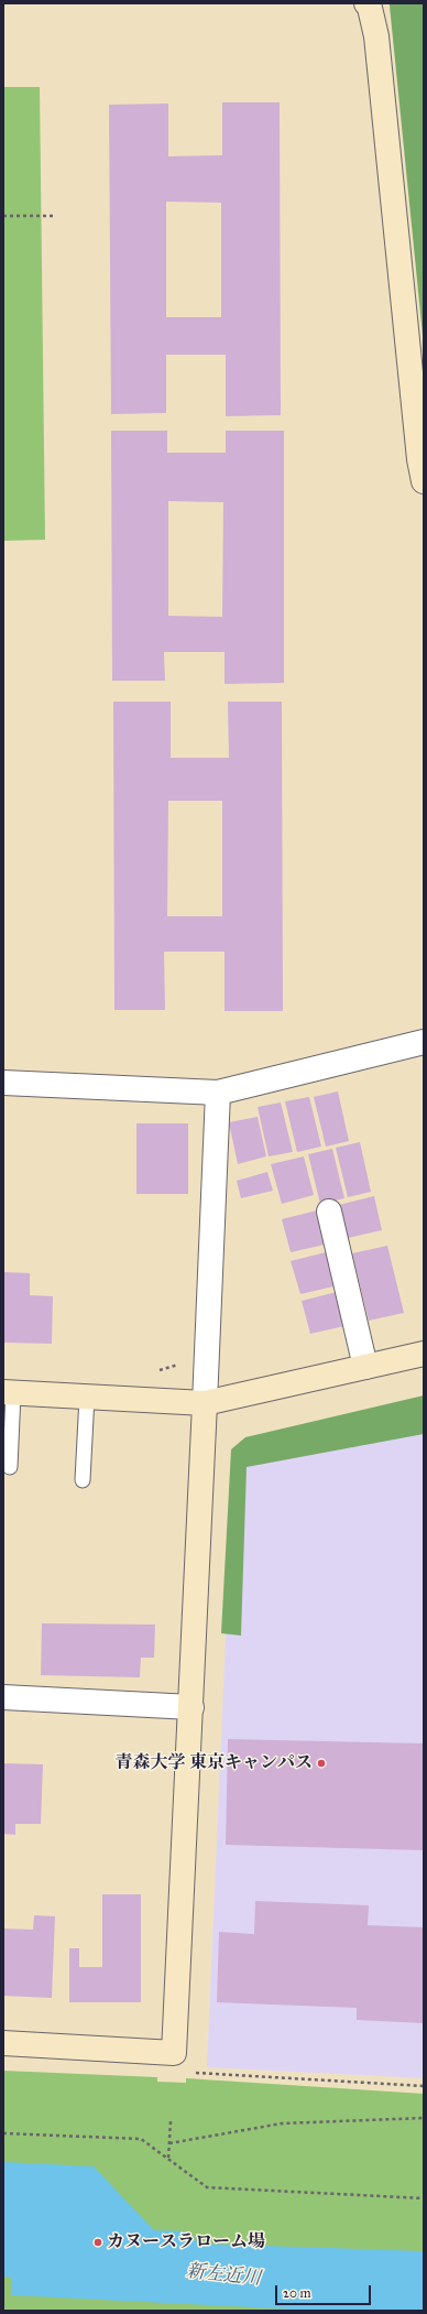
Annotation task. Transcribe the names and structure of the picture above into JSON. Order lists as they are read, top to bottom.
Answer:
{
  "water": ["新左近川"],
  "places": ["青森大学 東京キャンパス", "カヌースラローム場"],
  "scale_bar": "20 m"
}
